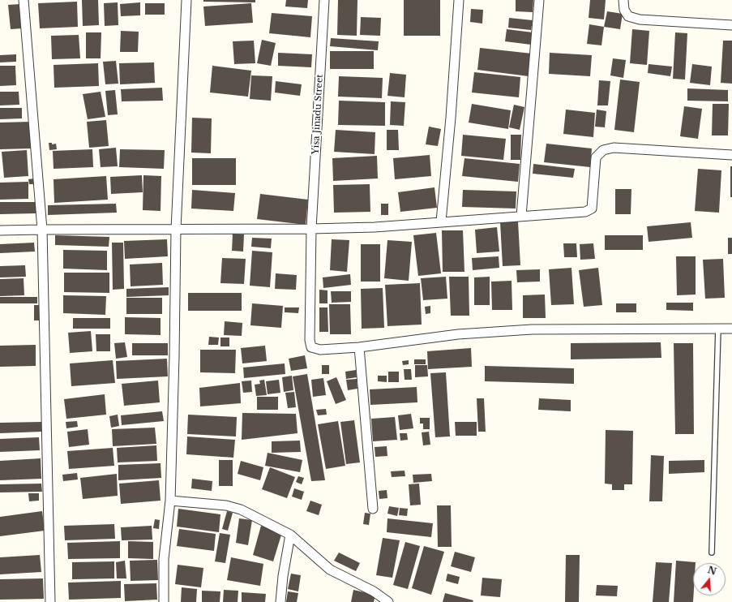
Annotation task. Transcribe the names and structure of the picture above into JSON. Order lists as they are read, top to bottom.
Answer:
{
  "streets": {
    "street": ["Yisa Jinadu Street"]
  },
  "north": "top"
}
